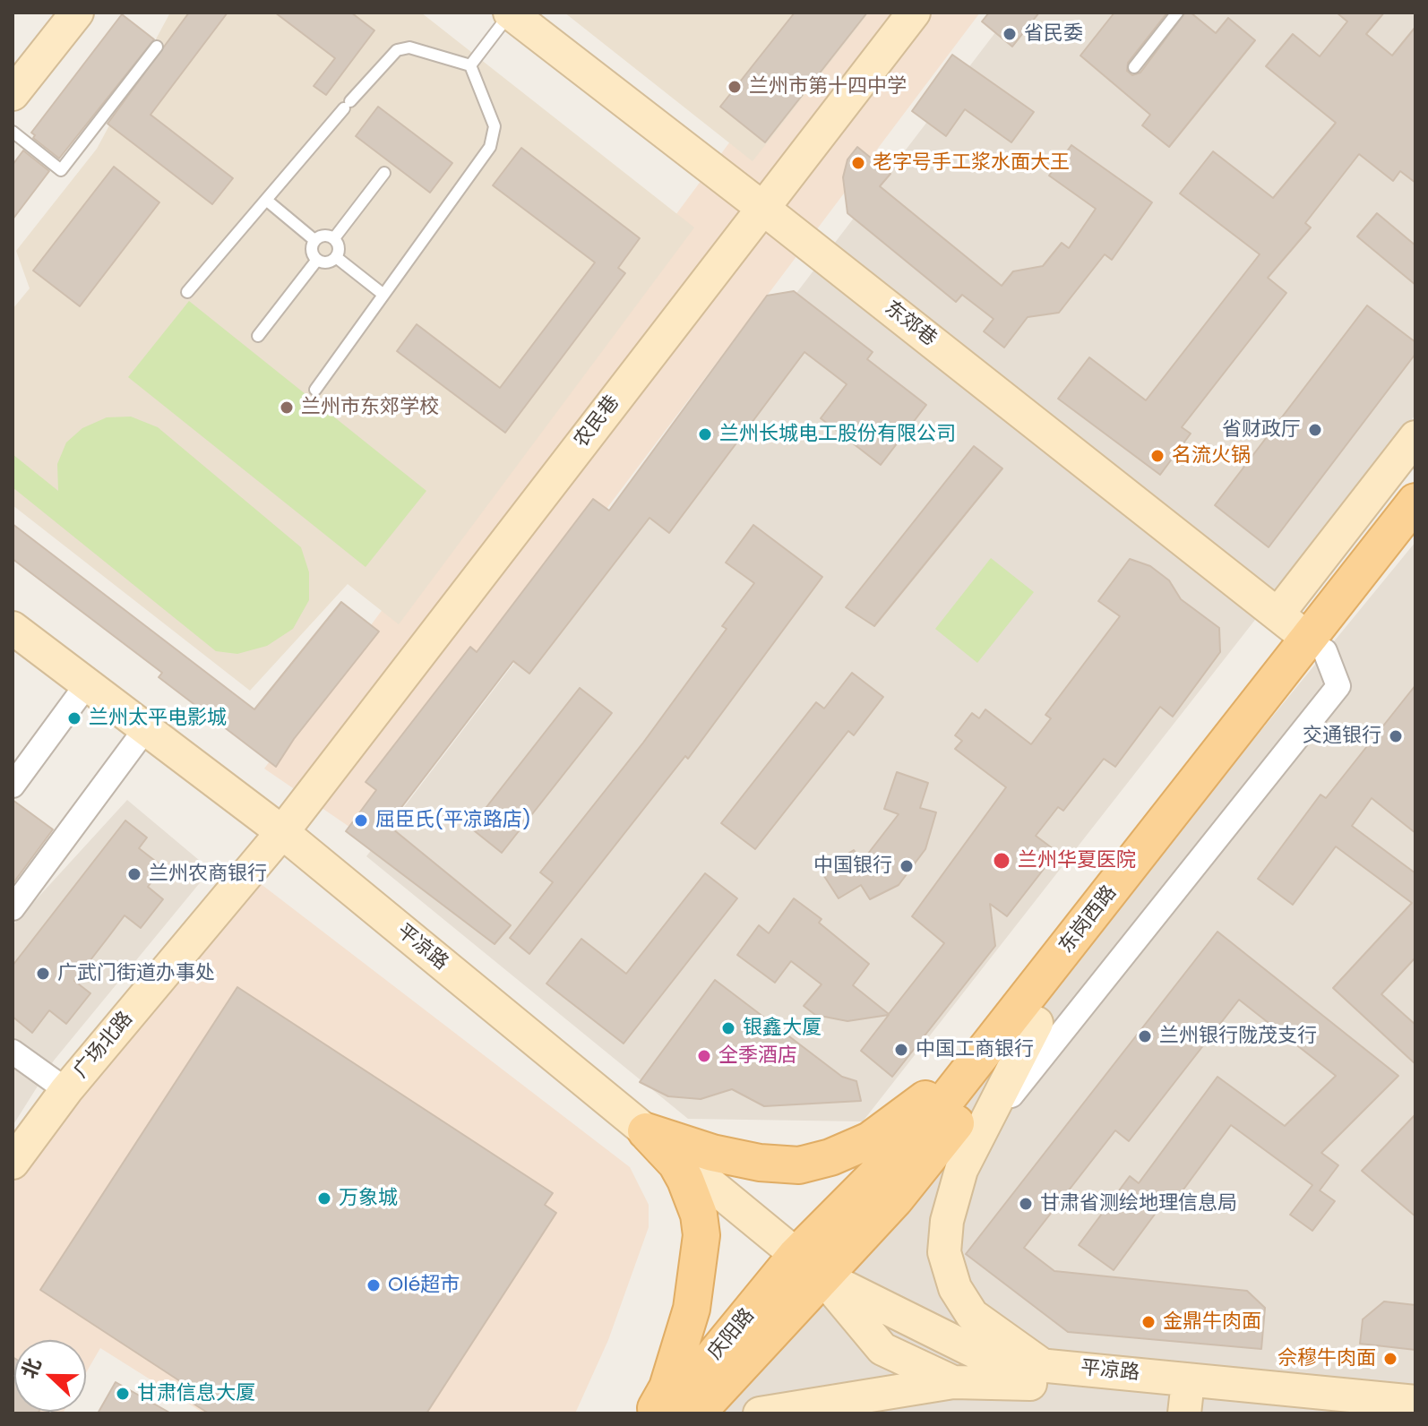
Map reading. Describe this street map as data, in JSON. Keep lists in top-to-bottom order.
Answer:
{
  "streets": {
    "main road": ["东岗西路", "庆阳路"],
    "street": [
      "东郊巷",
      "农民巷",
      "平凉路",
      "广场北路"
    ]
  },
  "crossings": [
    ["东郊巷", "农民巷"],
    ["东郊巷", "东岗西路"],
    ["农民巷", "平凉路"],
    ["农民巷", "广场北路"],
    ["东岗西路", "平凉路"],
    ["东岗西路", "庆阳路"],
    ["平凉路", "广场北路"],
    ["平凉路", "庆阳路"]
  ],
  "places": [
    "省民委",
    "兰州市第十四中学",
    "老字号手工浆水面大王",
    "兰州市东郊学校",
    "省财政厅",
    "兰州长城电工股份有限公司",
    "名流火锅",
    "兰州太平电影城",
    "交通银行",
    "屈臣氏(平凉路店)",
    "兰州华夏医院",
    "中国银行",
    "兰州农商银行",
    "广武门街道办事处",
    "银鑫大厦",
    "兰州银行陇茂支行",
    "中国工商银行",
    "全季酒店",
    "万象城",
    "甘肃省测绘地理信息局",
    "Olé超市",
    "金鼎牛肉面",
    "佘穆牛肉面",
    "甘肃信息大厦"
  ],
  "north": "left"
}
